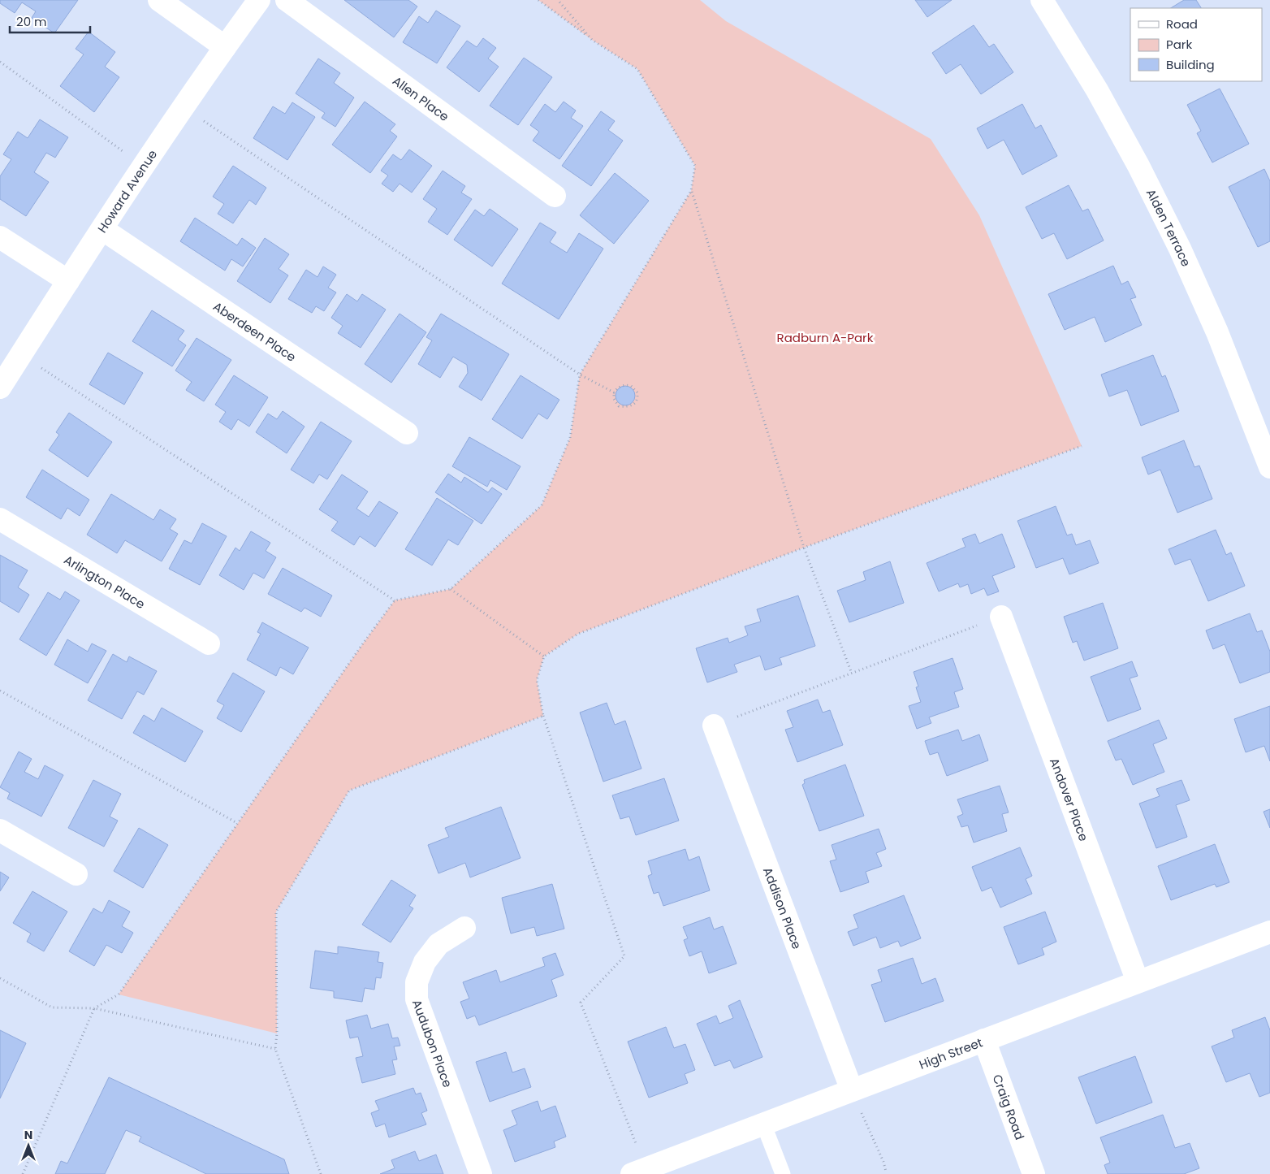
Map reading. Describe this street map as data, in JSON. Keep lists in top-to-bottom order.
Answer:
{
  "streets": {
    "street": [
      "Allen Place",
      "Howard Avenue",
      "Alden Terrace",
      "Aberdeen Place",
      "Arlington Place",
      "Andover Place",
      "Addison Place",
      "Audubon Place",
      "High Street",
      "Craig Road"
    ]
  },
  "crossings": [
    ["Howard Avenue", "Aberdeen Place"],
    ["Andover Place", "High Street"],
    ["Addison Place", "High Street"],
    ["High Street", "Craig Road"]
  ],
  "parks": ["Radburn A-Park"],
  "legend": ["Road", "Park", "Building"],
  "scale_bar": "20 m",
  "north": "top"
}
